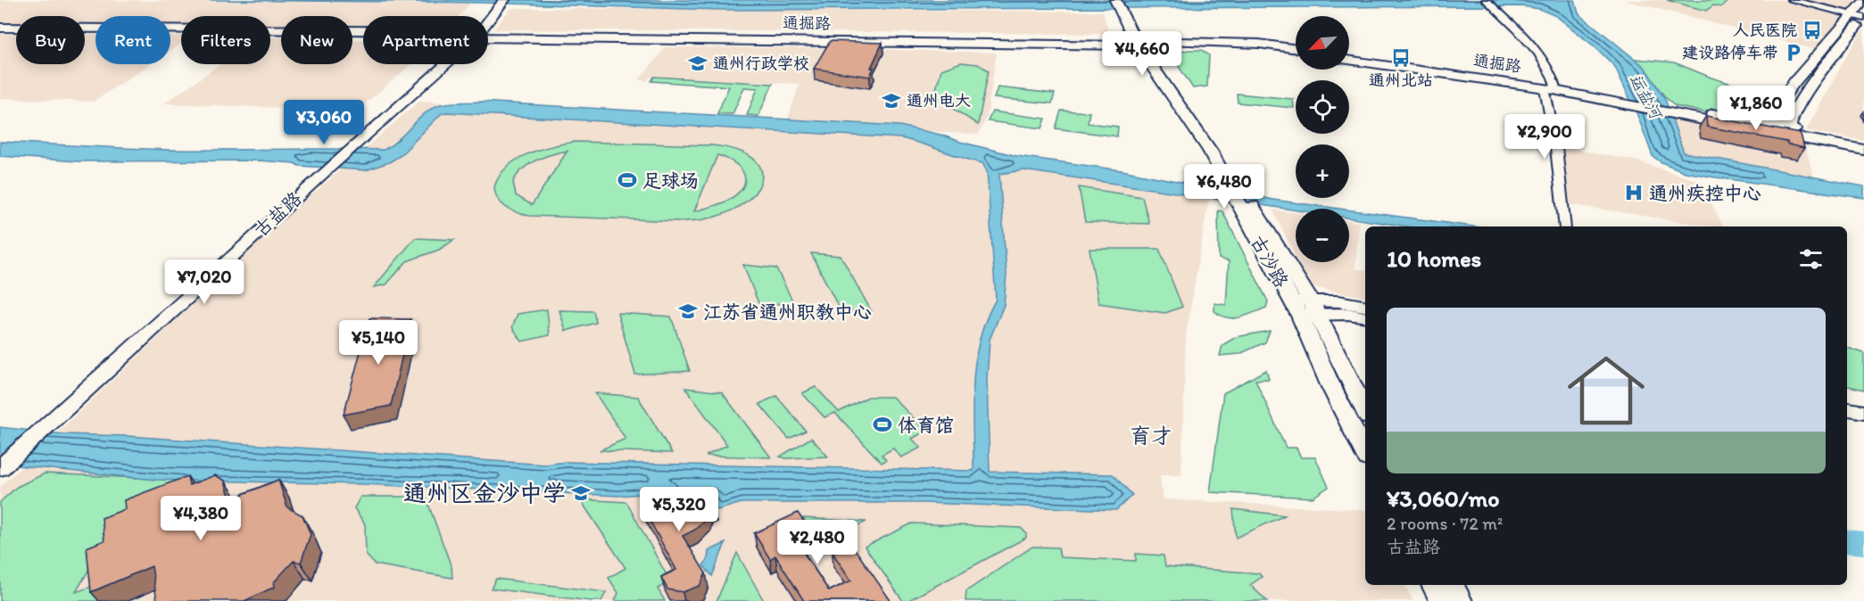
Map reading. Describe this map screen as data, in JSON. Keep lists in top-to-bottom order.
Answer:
{
  "streets": {
    "main road": ["通掘路", "古沙路"],
    "street": ["古盐路"]
  },
  "crossings": [
    ["通掘路", "古沙路"]
  ],
  "districts": ["育才"],
  "water": ["运盐河"],
  "places": {
    "bus stop": ["人民医院", "通州北站"],
    "parking": ["建设路停车带"],
    "school or university": [
      "通州行政学校",
      "通州电大",
      "江苏省通州职教中心",
      "通州区金沙中学"
    ],
    "sports": ["足球场", "体育馆"],
    "hospital": ["通州疾控中心"]
  },
  "north": "bottom left",
  "page": {
    "map_buttons": ["+", "−"],
    "chip": [
      "Buy",
      "Rent",
      "Filters",
      "New",
      "Apartment"
    ],
    "price": [
      "¥4,660",
      "¥1,860",
      "¥3,060",
      "¥2,900",
      "¥6,480",
      "¥7,020",
      "¥5,140",
      "¥5,320",
      "¥4,380",
      "¥2,480"
    ],
    "heading": "10 homes",
    "list": [
      {
        "name": "¥3,060/mo",
        "note": "2 rooms · 72 m² · 古盐路"
      }
    ]
  }
}
